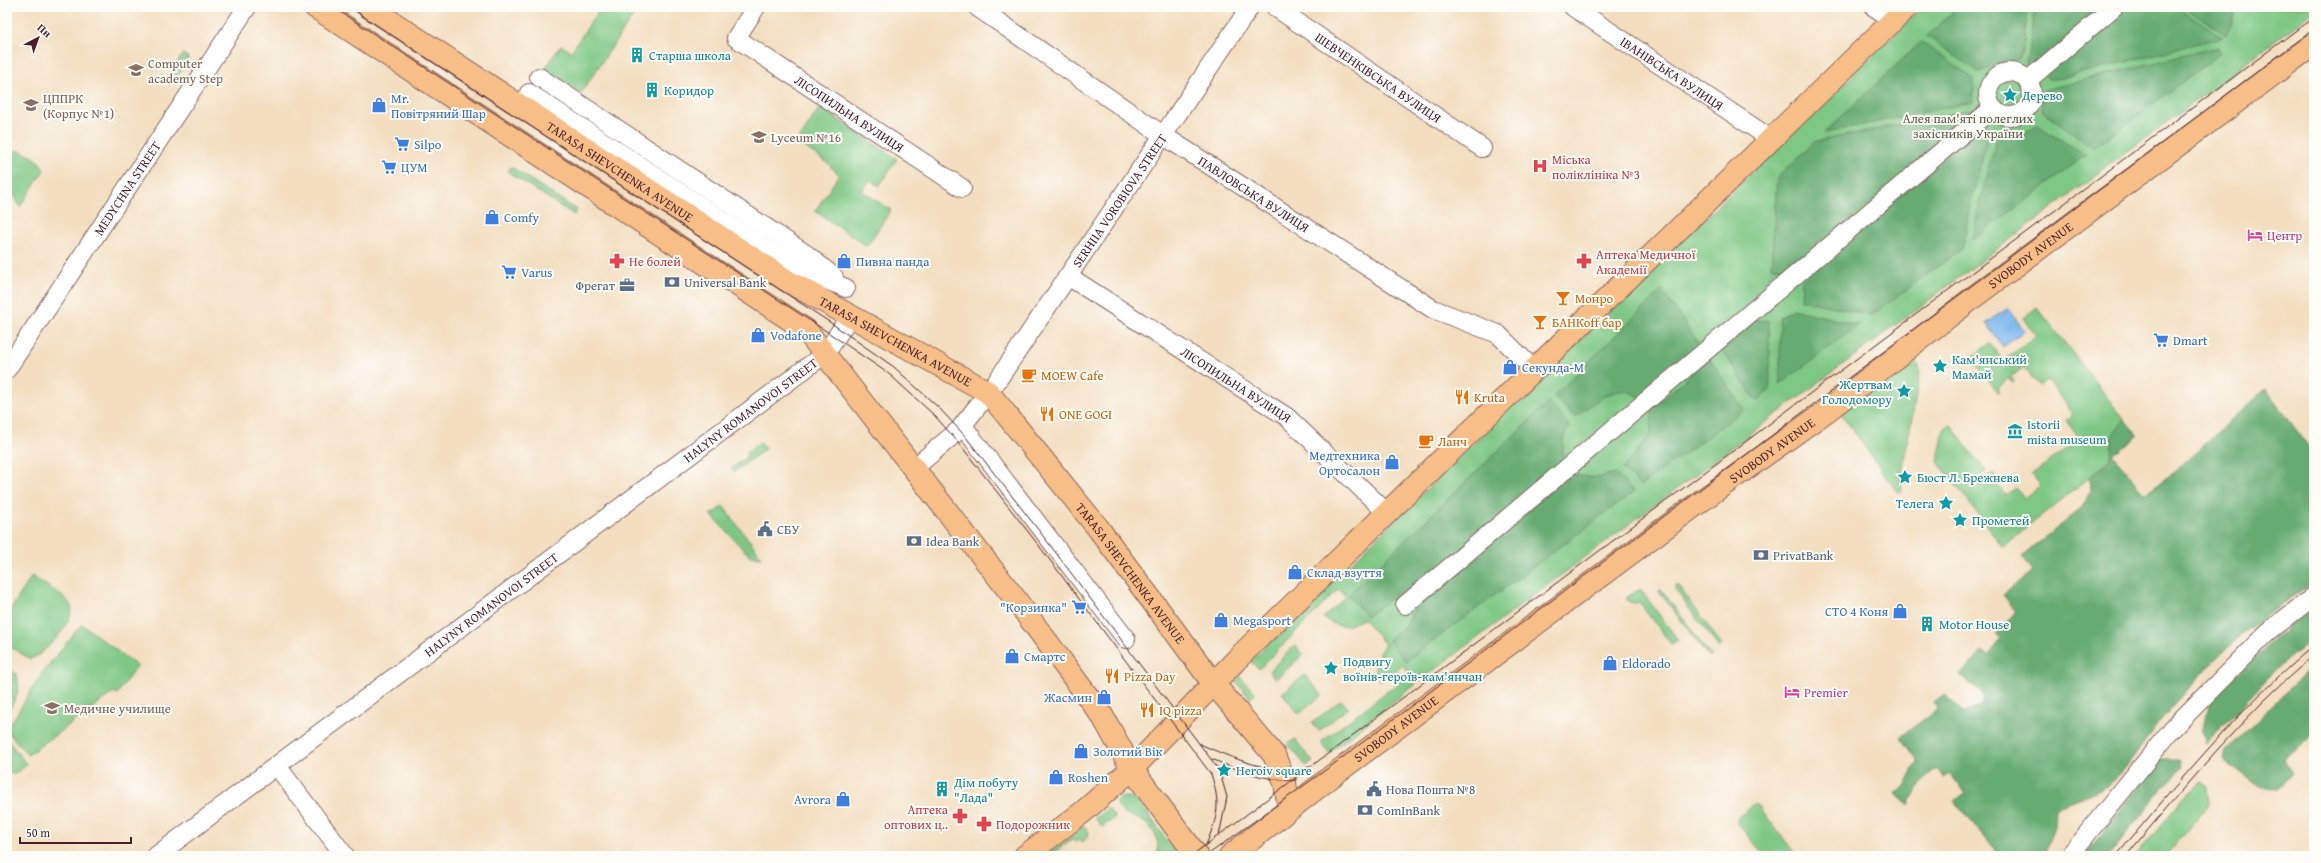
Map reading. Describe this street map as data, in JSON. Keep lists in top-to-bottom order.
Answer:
{
  "streets": {
    "main road": ["TARASA SHEVCHENKA AVENUE", "SVOBODY AVENUE"],
    "street": [
      "ІВАНІВСЬКА ВУЛИЦЯ",
      "ШЕВЧЕНКІВСЬКА ВУЛИЦЯ",
      "ЛІСОПИЛЬНА ВУЛИЦЯ",
      "MEDYCHNA STREET",
      "ПАВЛОВСЬКА ВУЛИЦЯ",
      "SERHIIA VOROBIOVA STREET",
      "HALYNY ROMANOVOI STREET"
    ]
  },
  "crossings": [
    ["ЛІСОПИЛЬНА ВУЛИЦЯ", "SERHIIA VOROBIOVA STREET"],
    ["TARASA SHEVCHENKA AVENUE", "SERHIIA VOROBIOVA STREET"],
    ["TARASA SHEVCHENKA AVENUE", "SVOBODY AVENUE"],
    ["ПАВЛОВСЬКА ВУЛИЦЯ", "SERHIIA VOROBIOVA STREET"]
  ],
  "parks": ["Алея пам'яті полеглих захісників України"],
  "places": {
    "building": [
      "Старша школа",
      "Коридор",
      "Motor House",
      "Дім побуту \"Лада\""
    ],
    "school or university": [
      "Computer academy Step",
      "ЦППРК (Корпус №1)",
      "Lyceum №16",
      "Медичне училище"
    ],
    "place": [
      "Дерево",
      "Кам'янський Мамай",
      "Жертвам Голодомору",
      "Бюст Л. Брежнева",
      "Телега",
      "Прометей",
      "Подвигу воїнів-героїв-кам'янчан",
      "Heroiv square"
    ],
    "shop": [
      "Mr. Повітряний Шар",
      "Comfy",
      "Пивна панда",
      "Vodafone",
      "Секунда-М",
      "Медтехника Ортосалон",
      "Склад взуття",
      "СТО 4 Коня",
      "Megasport",
      "Смартс",
      "Eldorado",
      "Жасмин",
      "Золотий Вік",
      "Roshen",
      "Avrora"
    ],
    "supermarket": [
      "Silpo",
      "ЦУМ",
      "Varus",
      "Dmart",
      "\"Корзинка\""
    ],
    "hospital": ["Міська поліклініка №3"],
    "hotel": ["Центр", "Premier"],
    "pharmacy": [
      "Не болей",
      "Аптека Медичної Академії",
      "Аптека оптових ц‥",
      "Подорожник"
    ],
    "bank": [
      "Universal Bank",
      "Idea Bank",
      "PrivatBank",
      "ComInBank"
    ],
    "office": ["Фрегат"],
    "bar": ["Монро", "БАНКoff бар"],
    "cafe": ["MOEW Cafe", "Ланч"],
    "restaurant": [
      "Kruta",
      "ONE GOGI",
      "Pizza Day",
      "IQ pizza"
    ],
    "museum": ["Istorii mista museum"],
    "public building": ["СБУ", "Нова Пошта №8"]
  },
  "scale_bar": "50 m",
  "north": "top right"
}
